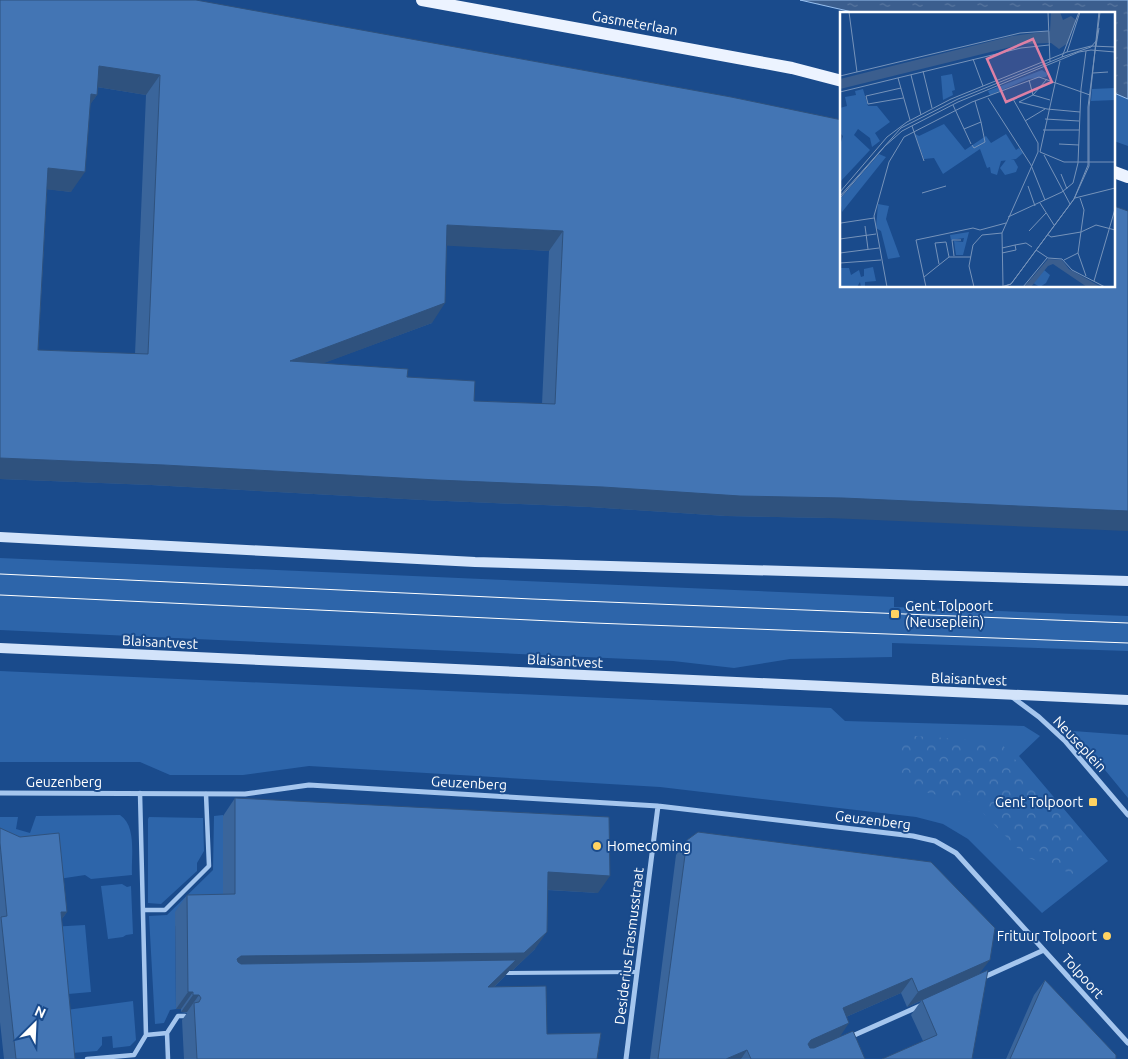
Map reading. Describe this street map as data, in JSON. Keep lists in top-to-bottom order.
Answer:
{
  "streets": {
    "main road": ["Gasmeterlaan", "Blaisantvest"],
    "street": [
      "Neuseplein",
      "Geuzenberg",
      "Desiderius Erasmusstraat",
      "Tolpoort"
    ]
  },
  "crossings": [
    ["Blaisantvest", "Neuseplein"],
    ["Geuzenberg", "Desiderius Erasmusstraat"],
    ["Geuzenberg", "Tolpoort"]
  ],
  "places": {
    "transit": ["Gent Tolpoort (Neuseplein)", "Gent Tolpoort"],
    "other": ["Homecoming", "Frituur Tolpoort"]
  },
  "north": "top right"
}
